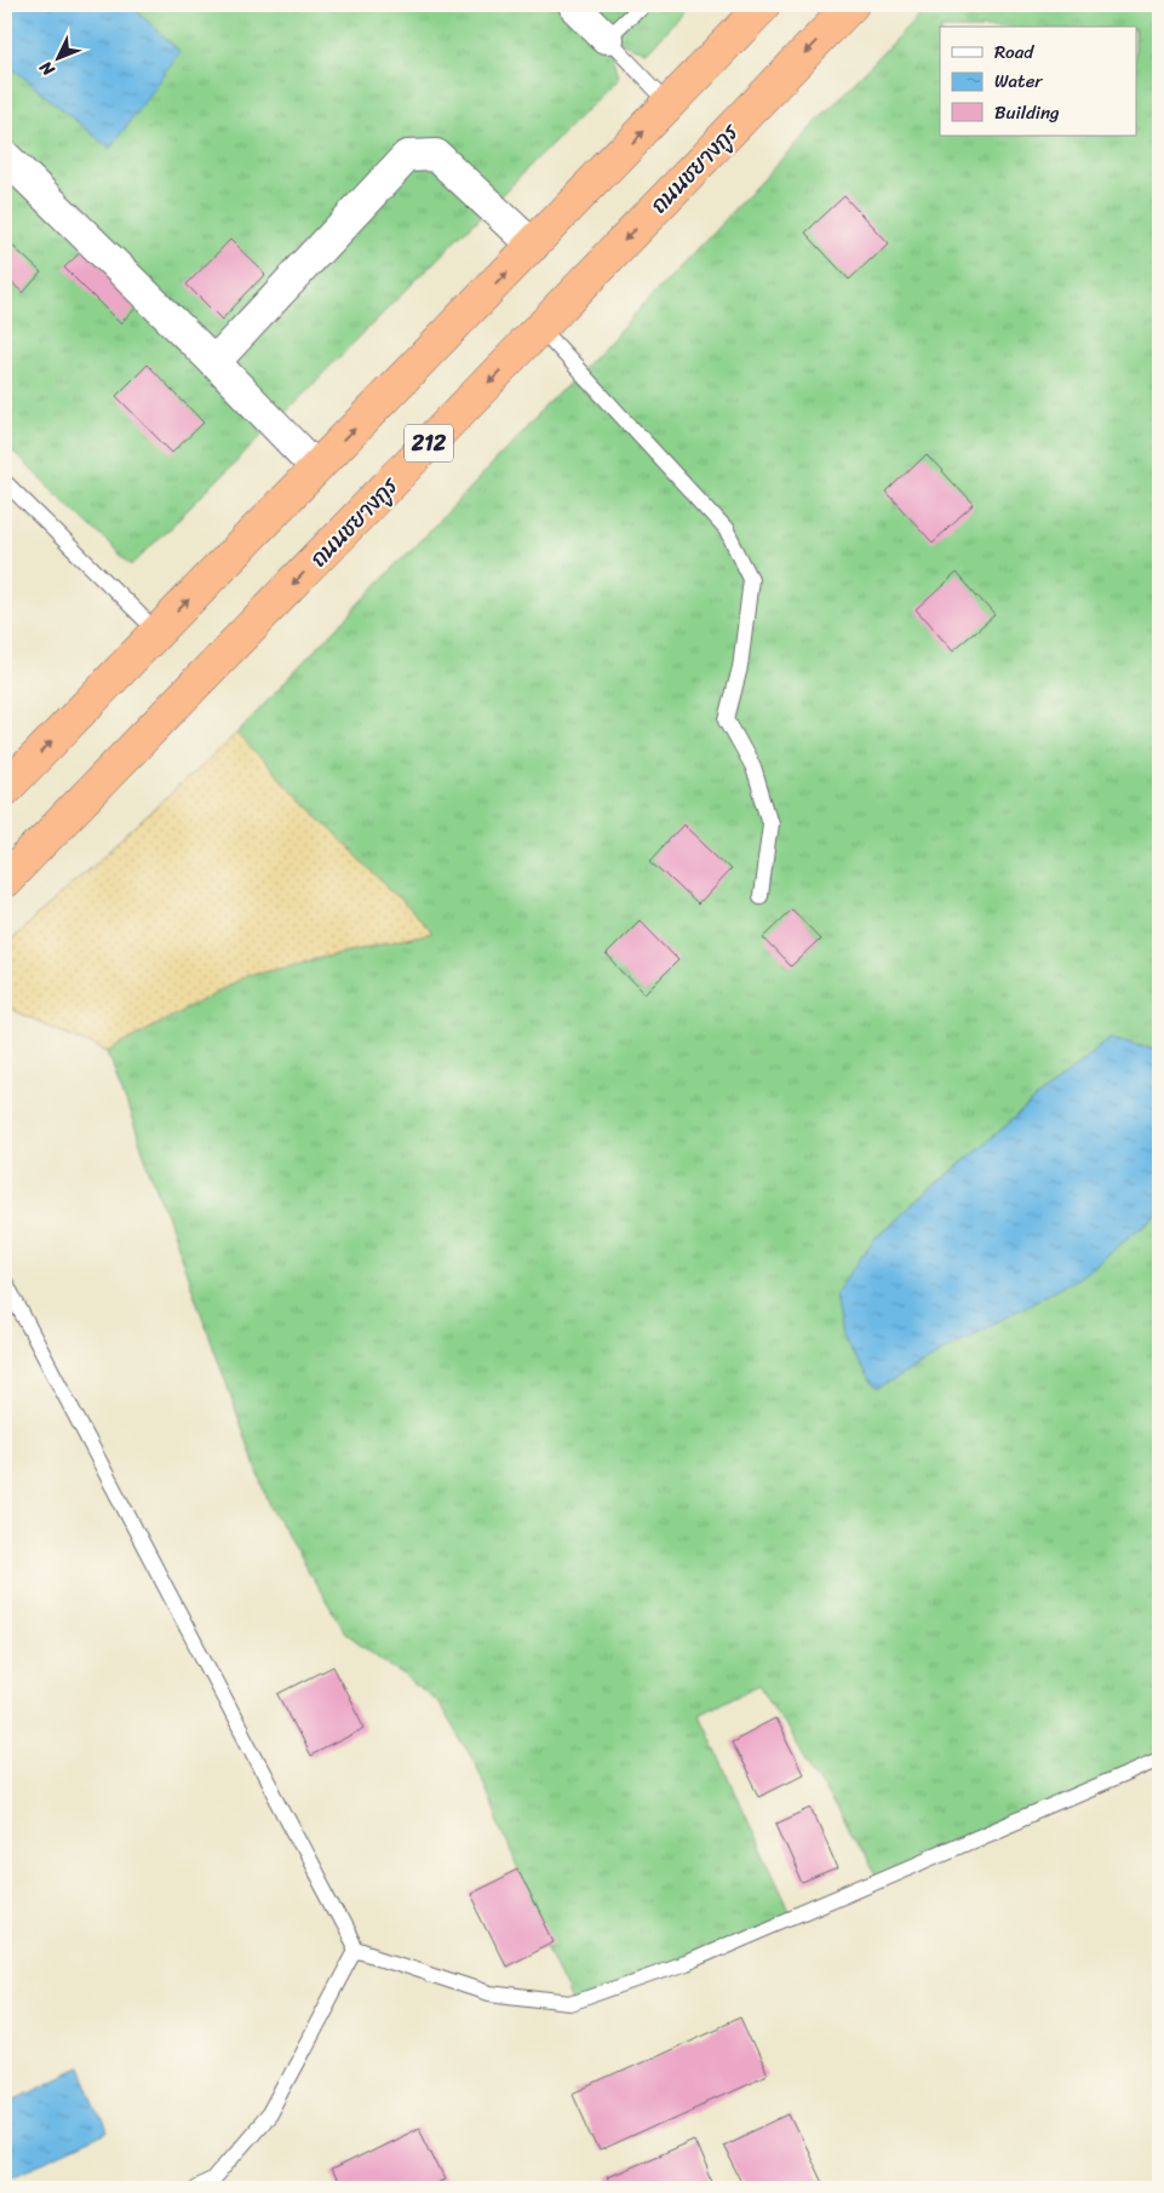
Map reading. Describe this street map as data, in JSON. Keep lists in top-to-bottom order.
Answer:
{
  "streets": {
    "highway": ["ถนนชยางกูร", "212"]
  },
  "legend": ["Road", "Water", "Building"],
  "north": "bottom left"
}
